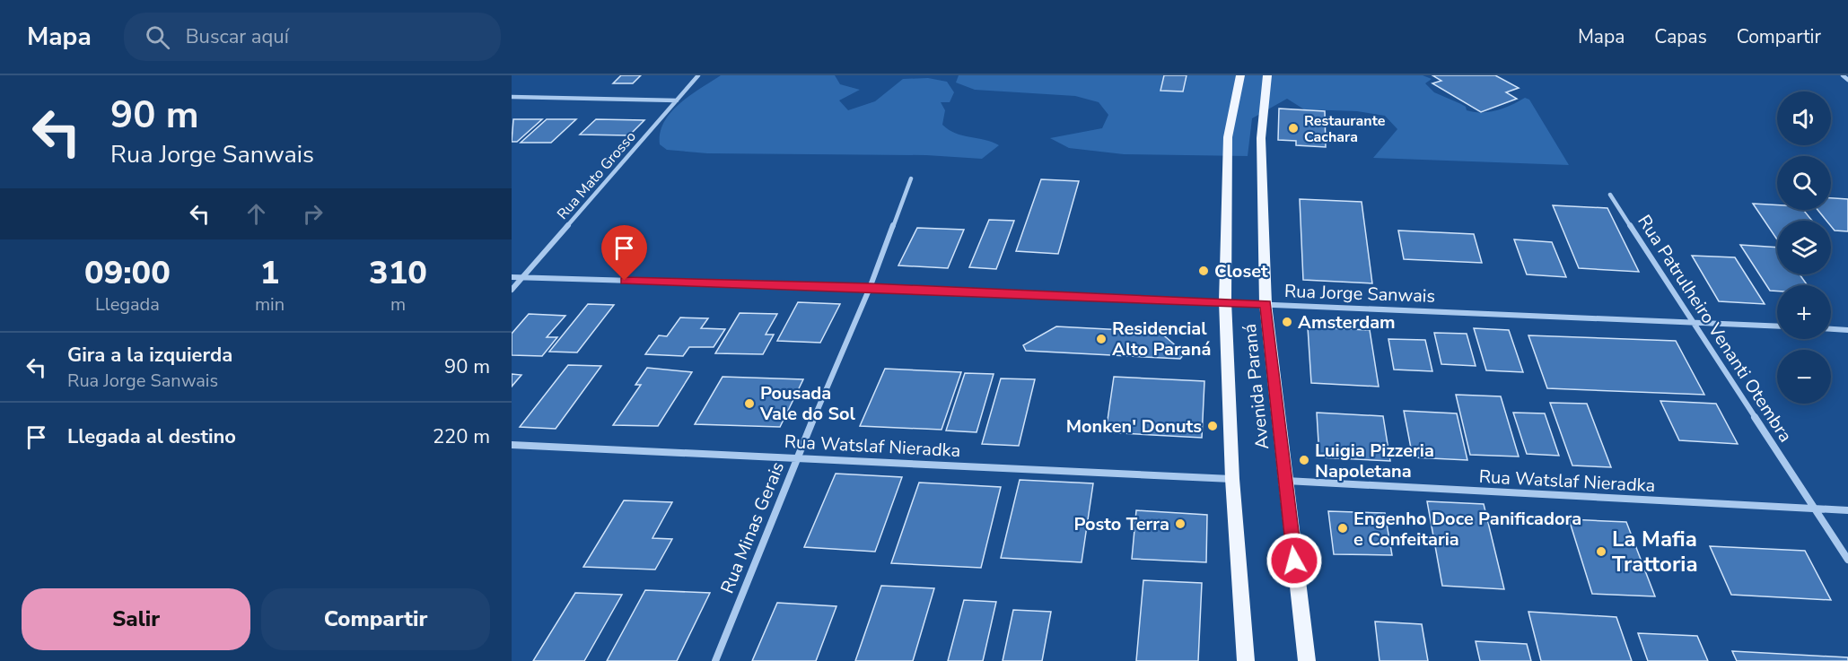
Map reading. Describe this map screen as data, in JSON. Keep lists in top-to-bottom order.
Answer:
{
  "streets": {
    "main road": ["Avenida Paraná"],
    "street": [
      "Rua Mato Grosso",
      "Rua Jorge Sanwais",
      "Rua Patrulheiro Venanti Otembra",
      "Rua Watslaf Nieradka",
      "Rua Minas Gerais"
    ]
  },
  "crossings": [
    ["Rua Mato Grosso", "Rua Jorge Sanwais"],
    ["Rua Jorge Sanwais", "Rua Patrulheiro Venanti Otembra"],
    ["Rua Jorge Sanwais", "Avenida Paraná"],
    ["Rua Jorge Sanwais", "Rua Minas Gerais"],
    ["Rua Patrulheiro Venanti Otembra", "Rua Watslaf Nieradka"],
    ["Avenida Paraná", "Rua Watslaf Nieradka"],
    ["Rua Watslaf Nieradka", "Rua Minas Gerais"]
  ],
  "places": [
    "Restaurante Cachara",
    "Closet",
    "Amsterdam",
    "Residencial Alto Paraná",
    "Pousada Vale do Sol",
    "Monken' Donuts",
    "Luigia Pizzeria Napoletana",
    "Posto Terra",
    "Engenho Doce Panificadora e Confeitaria",
    "La Mafia Trattoria"
  ],
  "page": {
    "header": "Mapa",
    "search": "Buscar aquí",
    "nav": ["Mapa", "Capas", "Compartir"],
    "turn": ["90 m", "Rua Jorge Sanwais"],
    "map_buttons": ["+", "−"],
    "eta": [
      "09:00",
      "Llegada",
      "1",
      "min",
      "310",
      "m"
    ],
    "list": [
      {
        "name": "Gira a la izquierda",
        "note": "Rua Jorge Sanwais",
        "value": "90 m"
      },
      {
        "name": "Llegada al destino",
        "value": "220 m"
      }
    ],
    "buttons": ["Salir", "Compartir"]
  }
}
